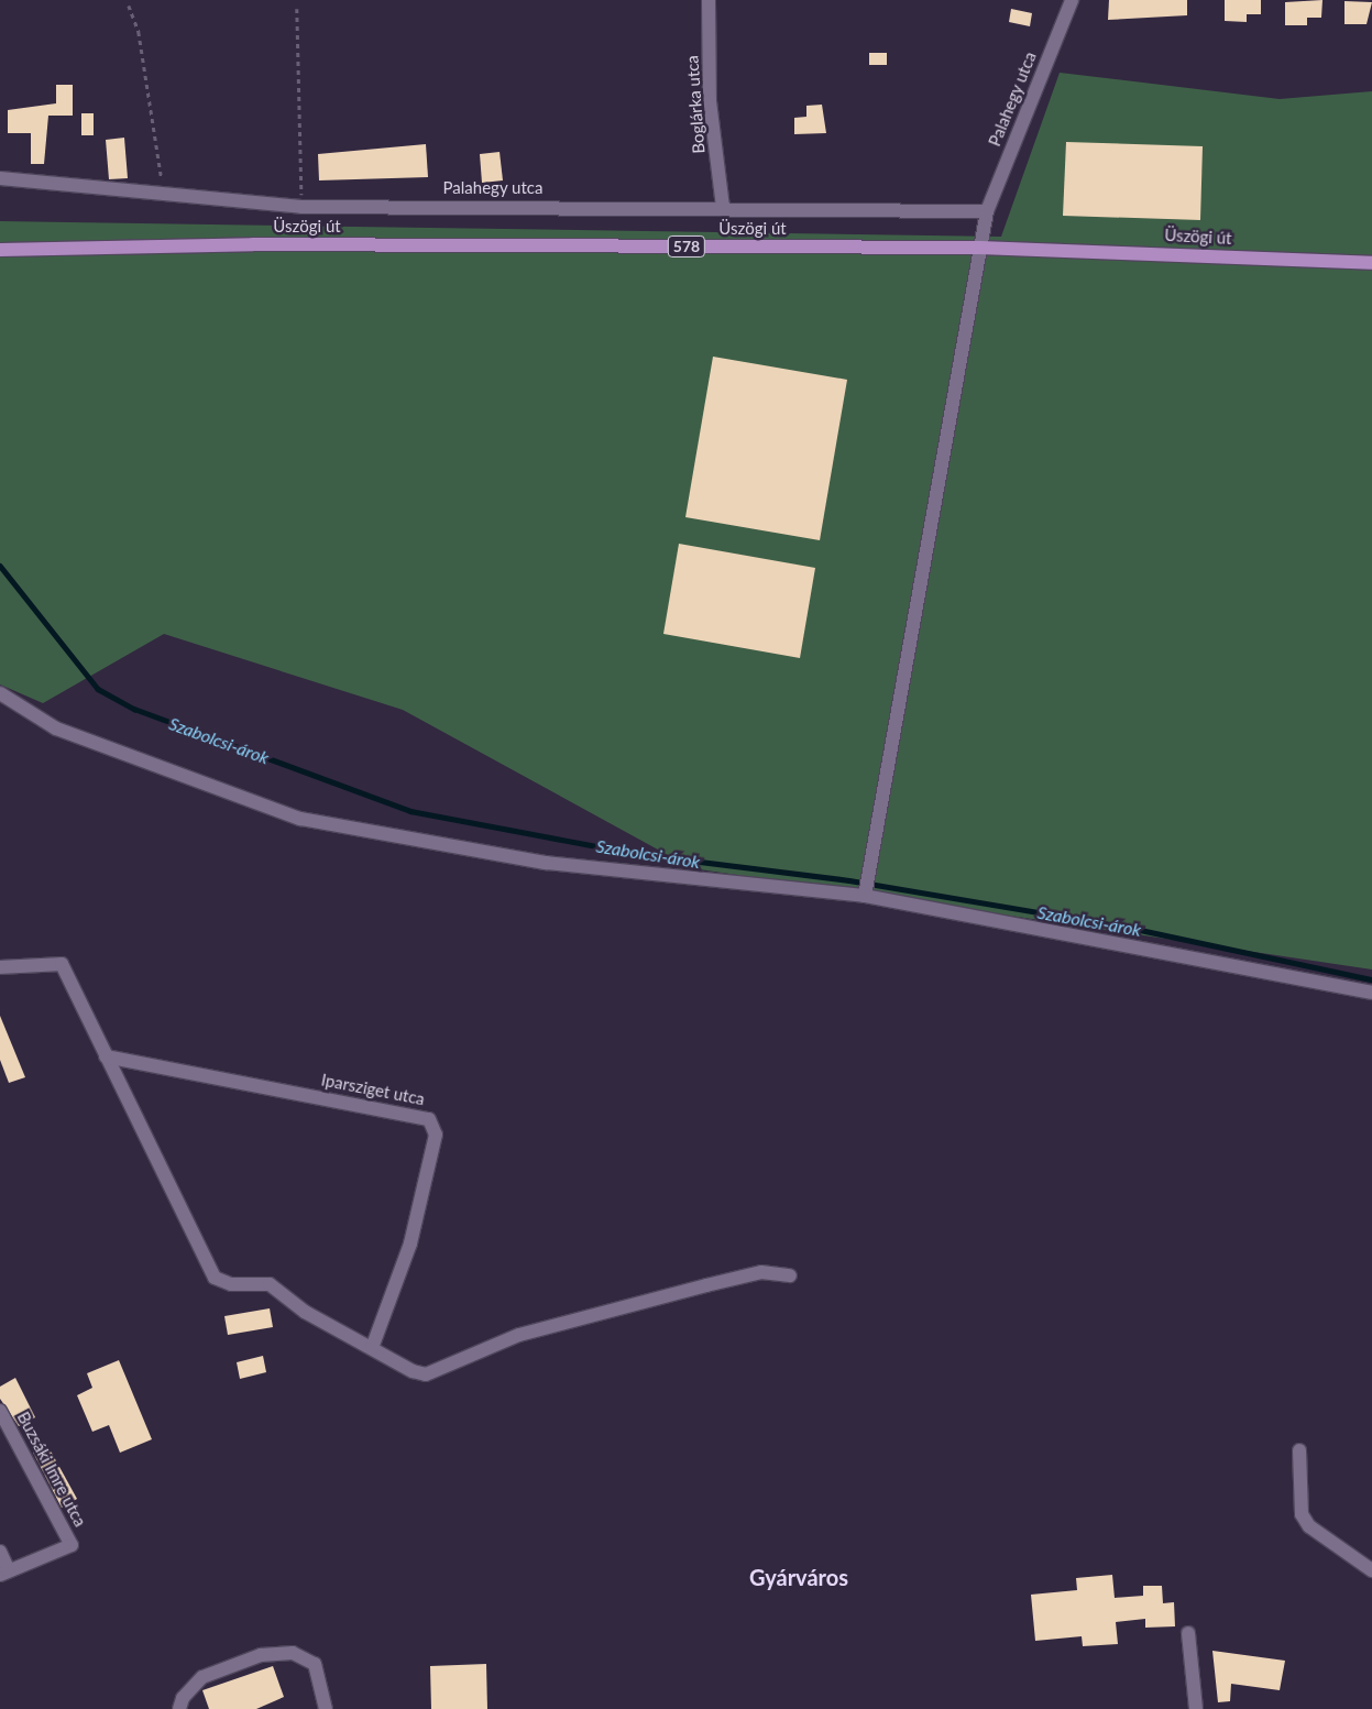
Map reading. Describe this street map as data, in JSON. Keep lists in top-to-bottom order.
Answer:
{
  "streets": {
    "main road": ["Üszögi út", "578"],
    "street": [
      "Palahegy utca",
      "Boglárka utca",
      "Iparsziget utca",
      "Buzsáki Imre utca"
    ]
  },
  "crossings": [
    ["Palahegy utca", "Boglárka utca"],
    ["Palahegy utca", "Üszögi út"]
  ],
  "districts": ["Gyárváros"],
  "water": ["Szabolcsi-árok"]
}
